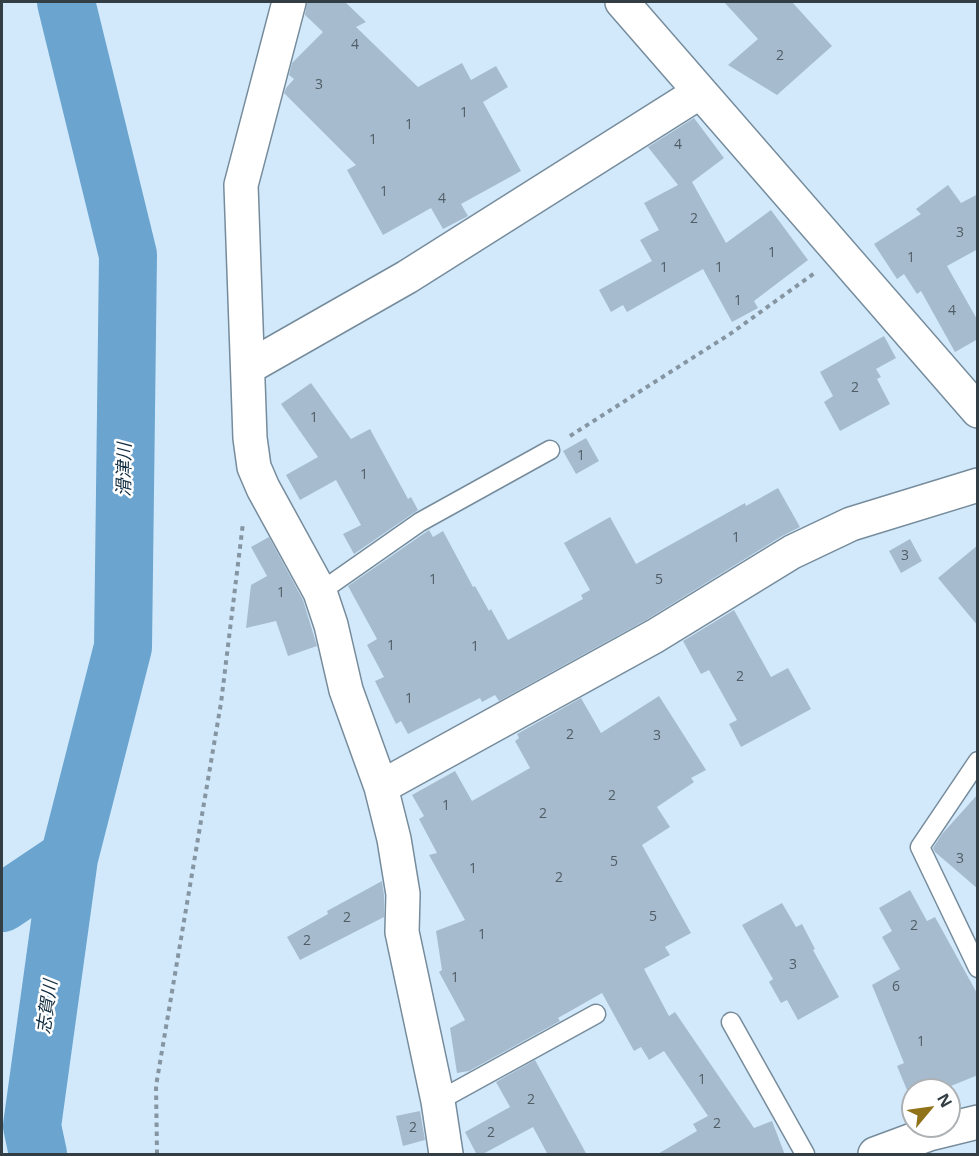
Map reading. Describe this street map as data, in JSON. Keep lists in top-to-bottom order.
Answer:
{
  "water": ["滑津川", "志賀川"],
  "house_numbers": [
    "4",
    "2",
    "3",
    "1",
    "1",
    "1",
    "4",
    "1",
    "4",
    "2",
    "3",
    "1",
    "1",
    "1",
    "1",
    "1",
    "4",
    "2",
    "1",
    "1",
    "1",
    "1",
    "3",
    "1",
    "5",
    "1",
    "1",
    "1",
    "2",
    "1",
    "2",
    "3",
    "2",
    "1",
    "2",
    "3",
    "5",
    "1",
    "2",
    "5",
    "2",
    "2",
    "1",
    "2",
    "3",
    "1",
    "6",
    "1",
    "1",
    "2",
    "2",
    "2",
    "2"
  ],
  "north": "top right"
}
